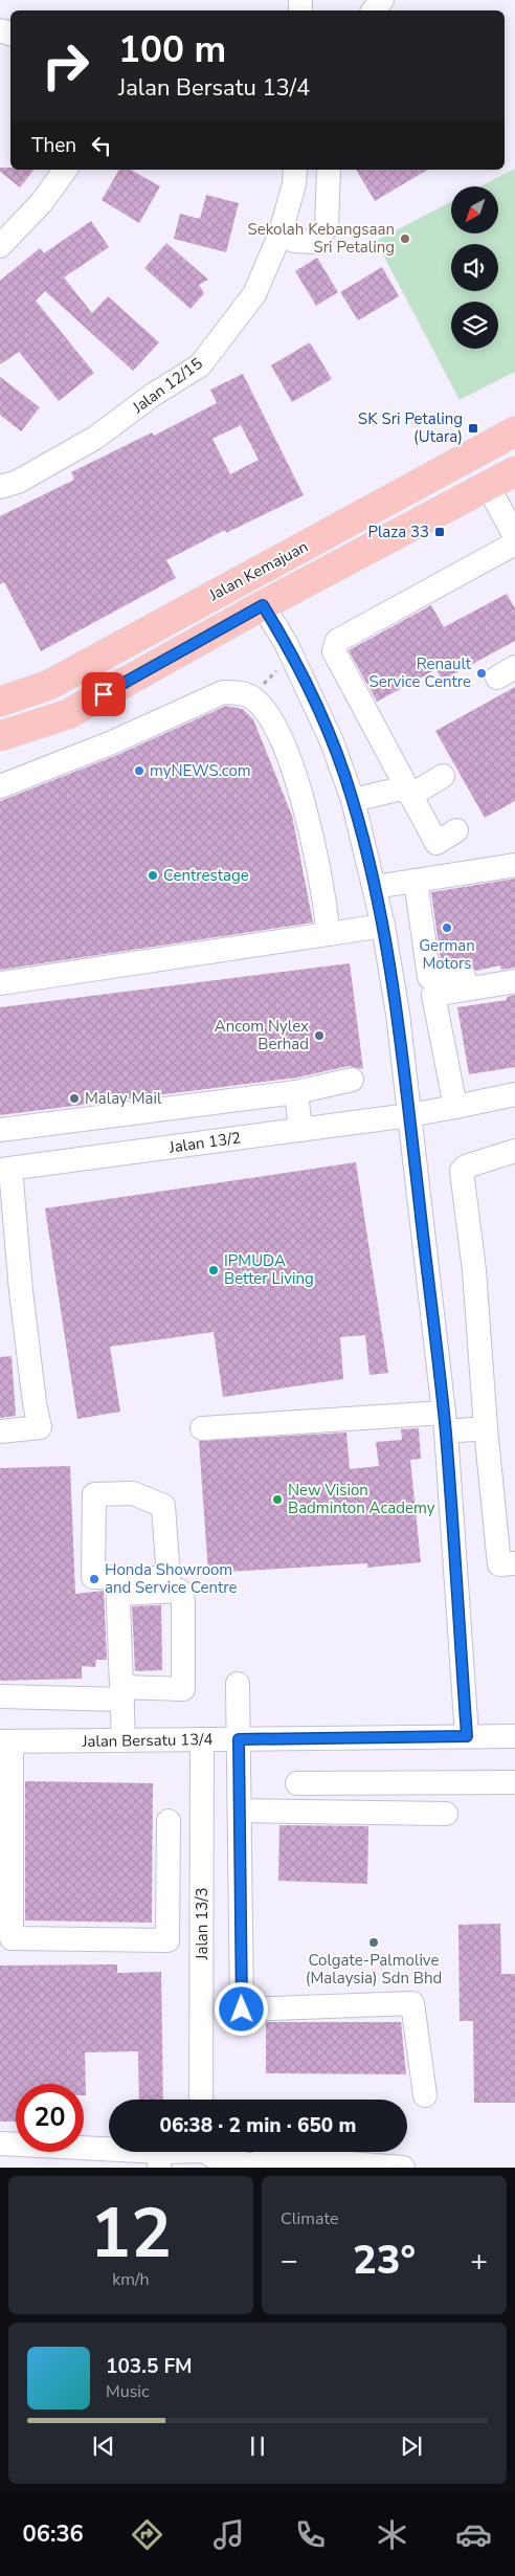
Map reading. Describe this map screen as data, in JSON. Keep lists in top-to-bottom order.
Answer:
{
  "streets": {
    "main road": ["Jalan Kemajuan"],
    "street": [
      "Jalan 12/15",
      "Jalan 13/2",
      "Jalan Bersatu 13/4",
      "Jalan 13/3"
    ]
  },
  "crossings": [
    ["Jalan Bersatu 13/4", "Jalan 13/3"]
  ],
  "places": {
    "other": [
      "Sekolah Kebangsaan Sri Petaling",
      "Renault Service Centre",
      "myNEWS.com",
      "Centrestage",
      "German Motors",
      "Ancom Nylex Berhad",
      "Malay Mail",
      "IPMUDA Better Living",
      "New Vision Badminton Academy",
      "Honda Showroom and Service Centre",
      "Colgate-Palmolive (Malaysia) Sdn Bhd"
    ],
    "transit": ["SK Sri Petaling (Utara)", "Plaza 33"]
  },
  "north": "bottom left",
  "page": {
    "turn": ["100 m", "Jalan Bersatu 13/4"],
    "then": "Then",
    "limit": "20",
    "trip": "06:38 · 2 min · 650 m",
    "tile": [
      ["12", "km/h"],
      "Climate"
    ],
    "heat": ["−", "23°", "+"],
    "song": ["103.5 FM", "Music"],
    "tabs": "06:36"
  }
}
